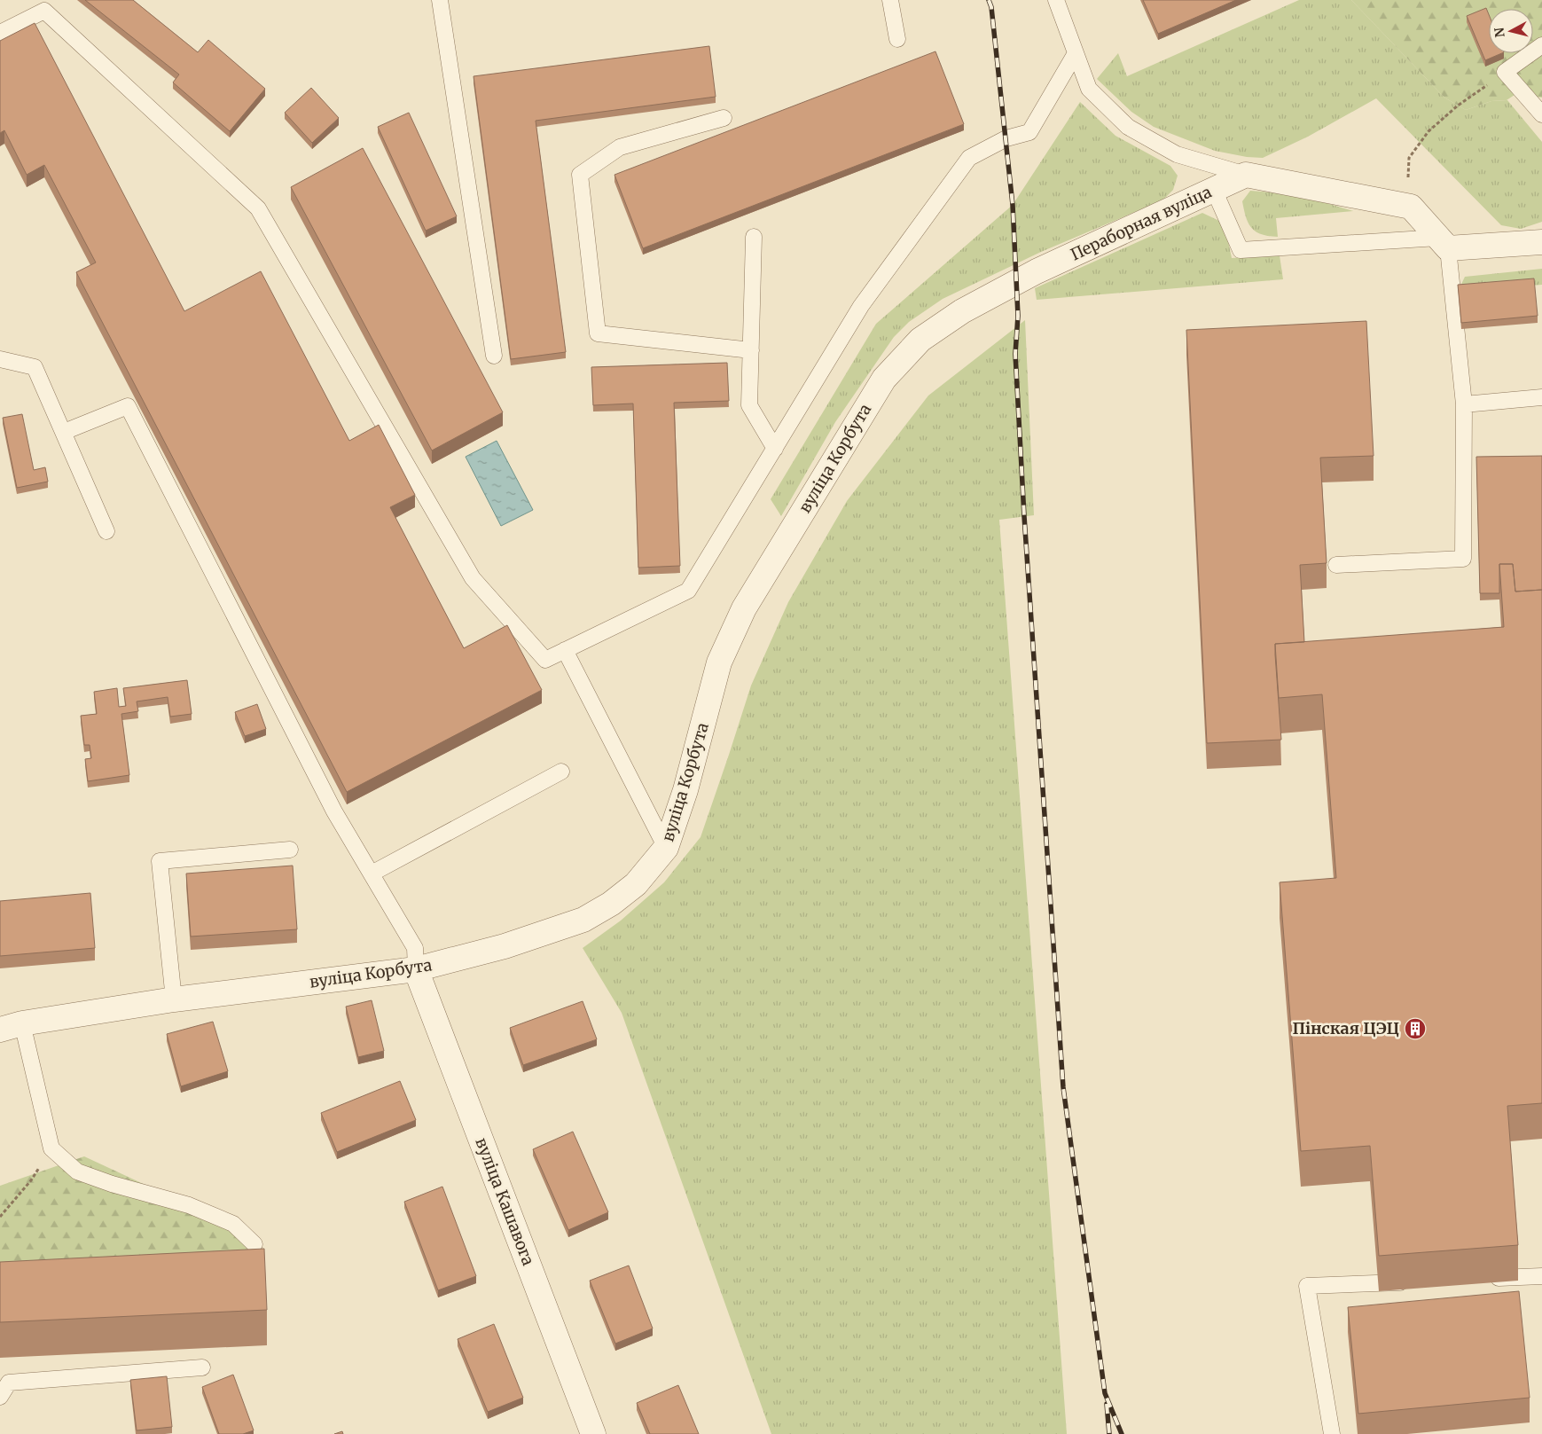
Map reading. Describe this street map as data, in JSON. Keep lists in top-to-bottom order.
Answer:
{
  "streets": {
    "street": ["Пераборная вуліца", "вуліца Корбута", "вуліца Кашавога"]
  },
  "crossings": [
    ["Пераборная вуліца", "вуліца Корбута"],
    ["вуліца Корбута", "вуліца Кашавога"]
  ],
  "places": {
    "building": ["Пінская ЦЭЦ"]
  },
  "north": "left"
}
